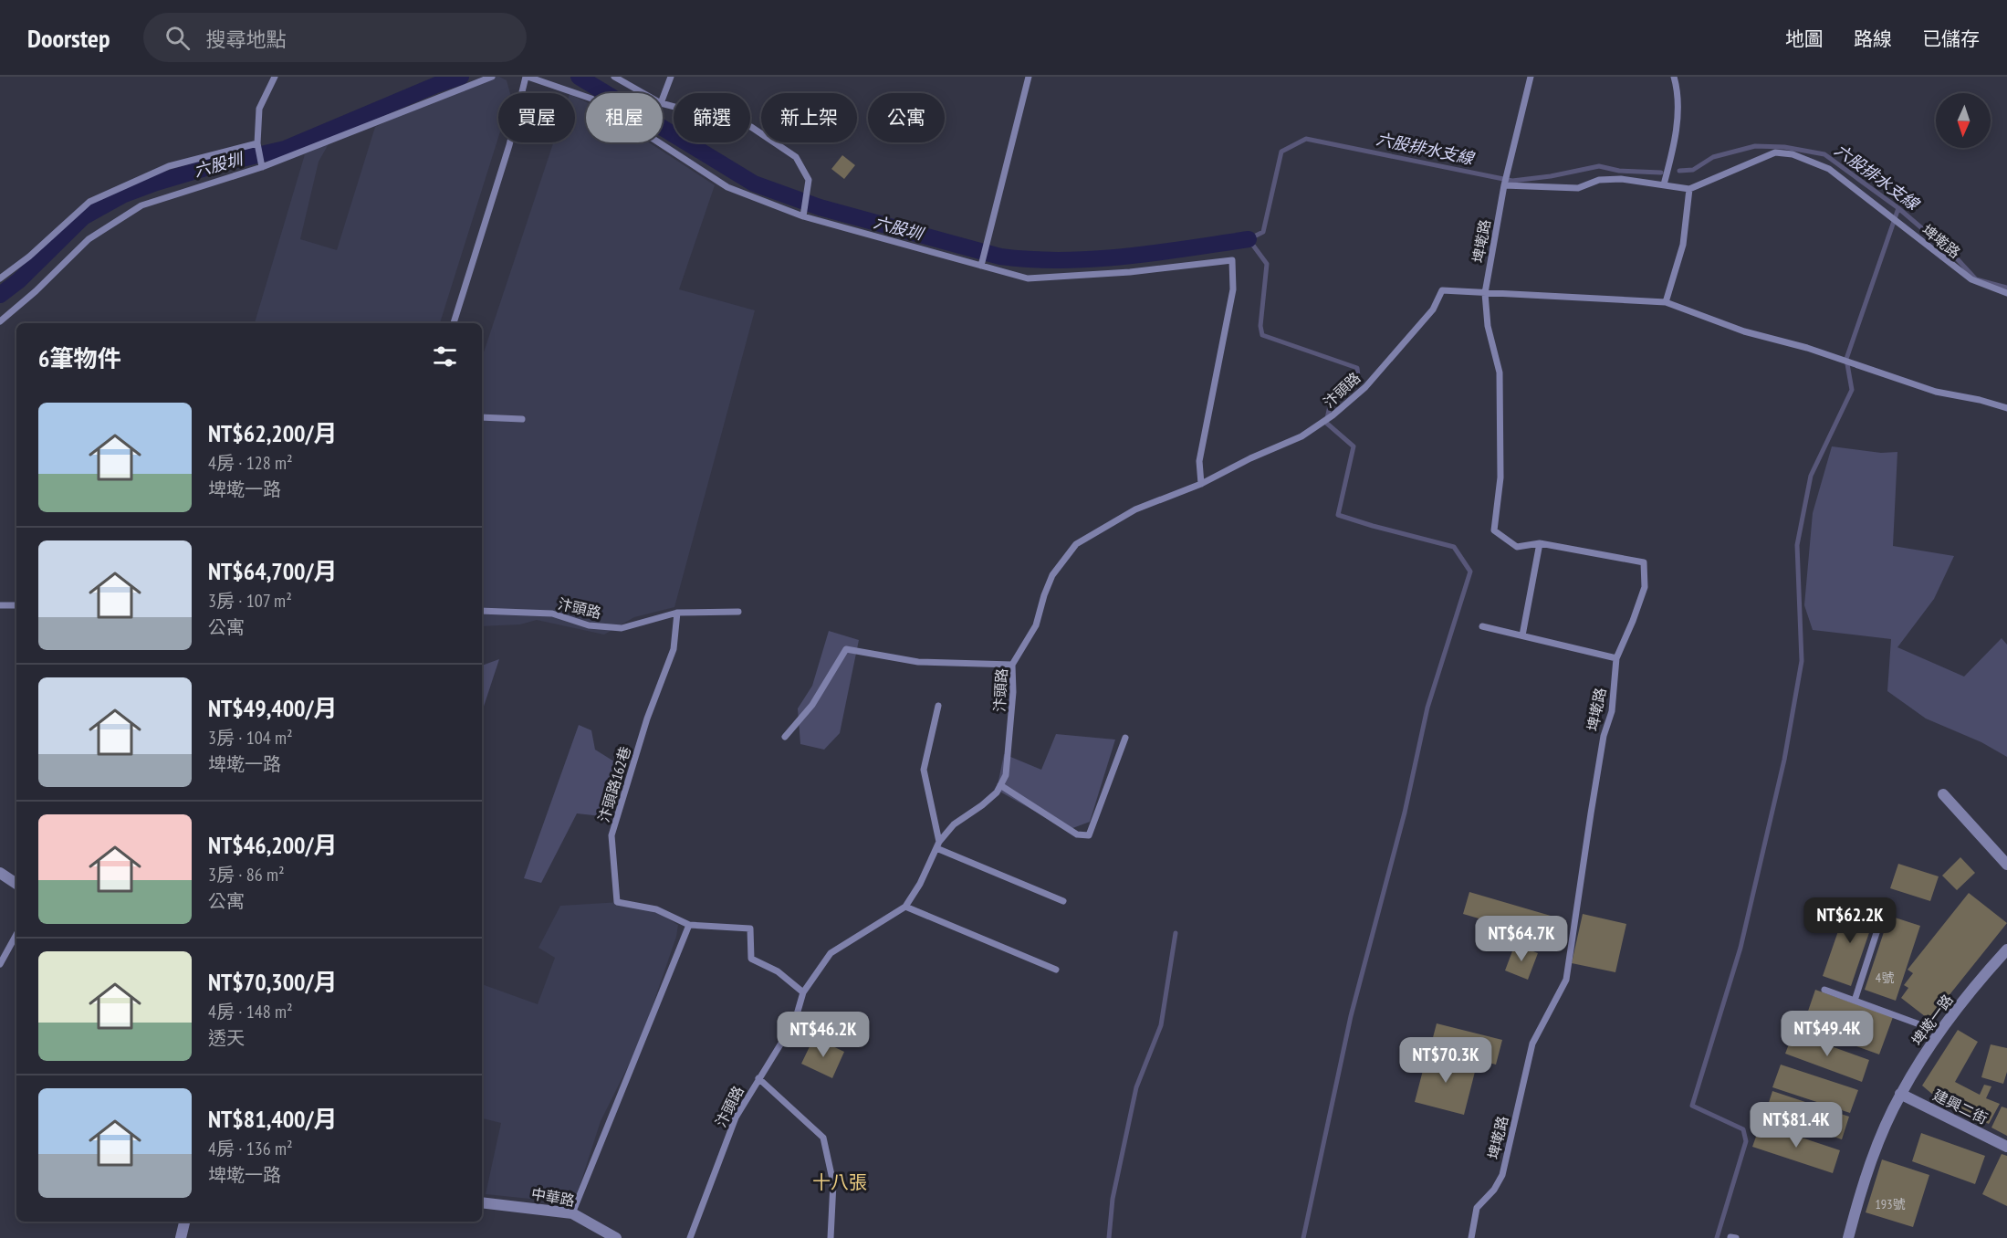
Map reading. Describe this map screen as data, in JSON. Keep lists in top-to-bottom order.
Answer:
{
  "streets": {
    "street": ["埤墘一路", "建興二街", "中華路"],
    "lane": ["埤墘路", "汴頭路", "汴頭路162巷"]
  },
  "crossings": [
    ["埤墘路", "汴頭路"],
    ["汴頭路", "汴頭路162巷"],
    ["埤墘一路", "建興二街"]
  ],
  "districts": ["十八張"],
  "water": ["六股排水支線", "六股圳"],
  "house_numbers": ["4號", "193號"],
  "north": "bottom",
  "page": {
    "header": "Doorstep",
    "search": "搜尋地點",
    "nav": ["地圖", "路線", "已儲存"],
    "chip": [
      "買屋",
      "租屋",
      "篩選",
      "新上架",
      "公寓"
    ],
    "heading": "6筆物件",
    "list": [
      {
        "name": "NT$62,200/月",
        "note": "4房 · 128 m² · 埤墘一路"
      },
      {
        "name": "NT$64,700/月",
        "note": "3房 · 107 m² · 公寓"
      },
      {
        "name": "NT$49,400/月",
        "note": "3房 · 104 m² · 埤墘一路"
      },
      {
        "name": "NT$46,200/月",
        "note": "3房 · 86 m² · 公寓"
      },
      {
        "name": "NT$70,300/月",
        "note": "4房 · 148 m² · 透天"
      },
      {
        "name": "NT$81,400/月",
        "note": "4房 · 136 m² · 埤墘一路"
      }
    ],
    "price": [
      "NT$62.2K",
      "NT$64.7K",
      "NT$49.4K",
      "NT$46.2K",
      "NT$70.3K",
      "NT$81.4K"
    ]
  }
}
